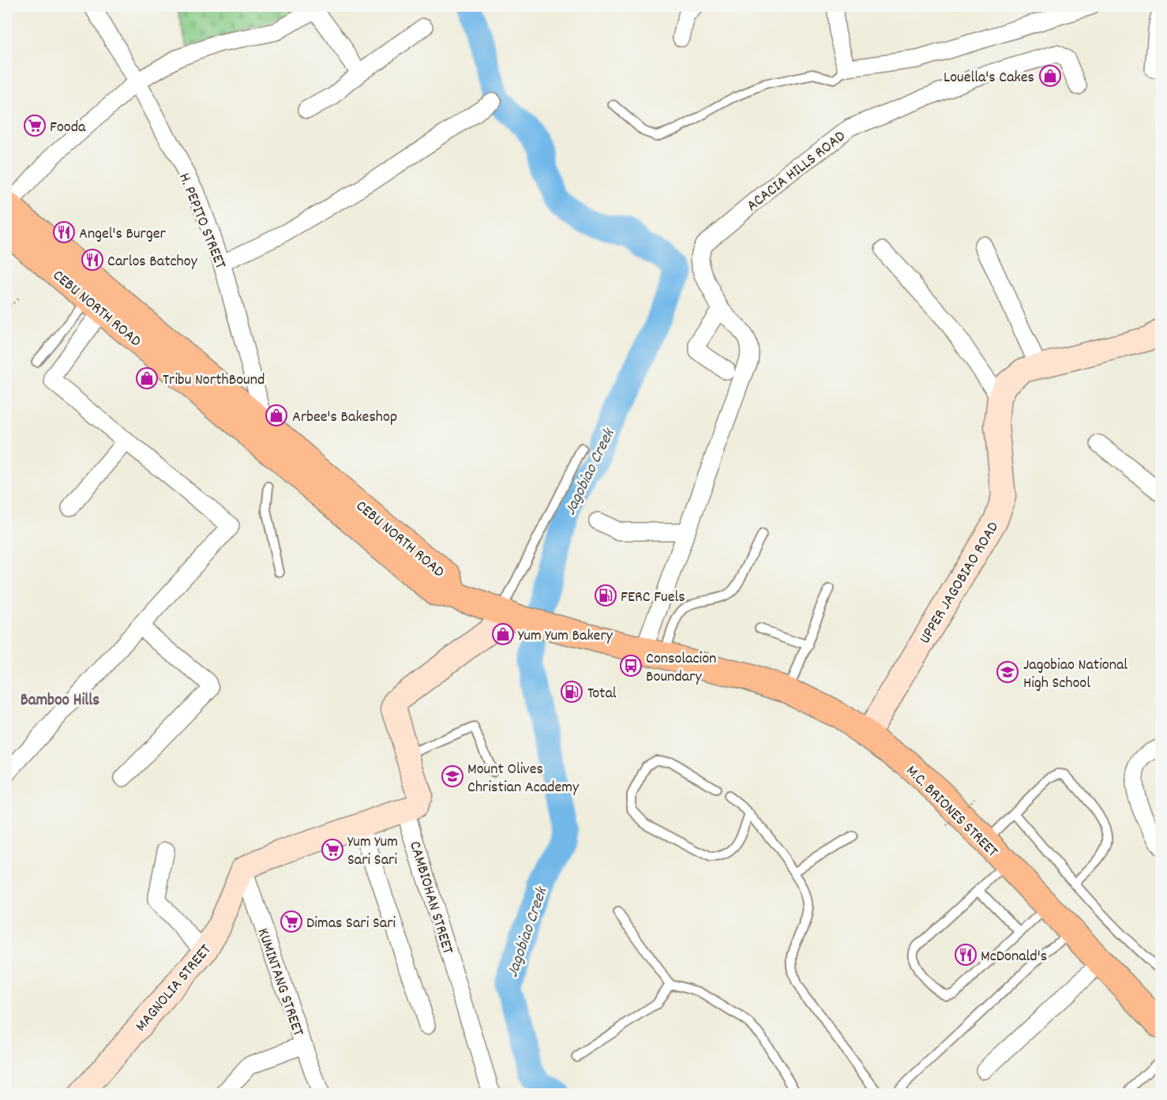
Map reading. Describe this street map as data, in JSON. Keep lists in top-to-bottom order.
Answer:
{
  "streets": {
    "main road": ["CEBU NORTH ROAD", "M.C. BRIONES STREET"],
    "street": [
      "ACACIA HILLS ROAD",
      "H. PEPITO STREET",
      "UPPER JAGOBIAO ROAD",
      "CAMBIOHAN STREET",
      "KUMINTANG STREET",
      "MAGNOLIA STREET"
    ]
  },
  "crossings": [
    ["ACACIA HILLS ROAD", "M.C. BRIONES STREET"],
    ["H. PEPITO STREET", "CEBU NORTH ROAD"],
    ["CEBU NORTH ROAD", "M.C. BRIONES STREET"],
    ["UPPER JAGOBIAO ROAD", "M.C. BRIONES STREET"],
    ["KUMINTANG STREET", "MAGNOLIA STREET"]
  ],
  "districts": ["Bamboo Hills"],
  "water": ["Jagobiao Creek"],
  "places": {
    "shop": [
      "Louella's Cakes",
      "Tribu NorthBound",
      "Arbee's Bakeshop",
      "Yum Yum Bakery"
    ],
    "supermarket": ["Fooda", "Yum Yum Sari Sari", "Dimas Sari Sari"],
    "restaurant": ["Angel's Burger", "Carlos Batchoy", "McDonald's"],
    "fuel station": ["FERC Fuels", "Total"],
    "bus stop": ["Consolacion Boundary"],
    "school or university": ["Jagobiao National High School", "Mount Olives Christian Academy"]
  }
}
